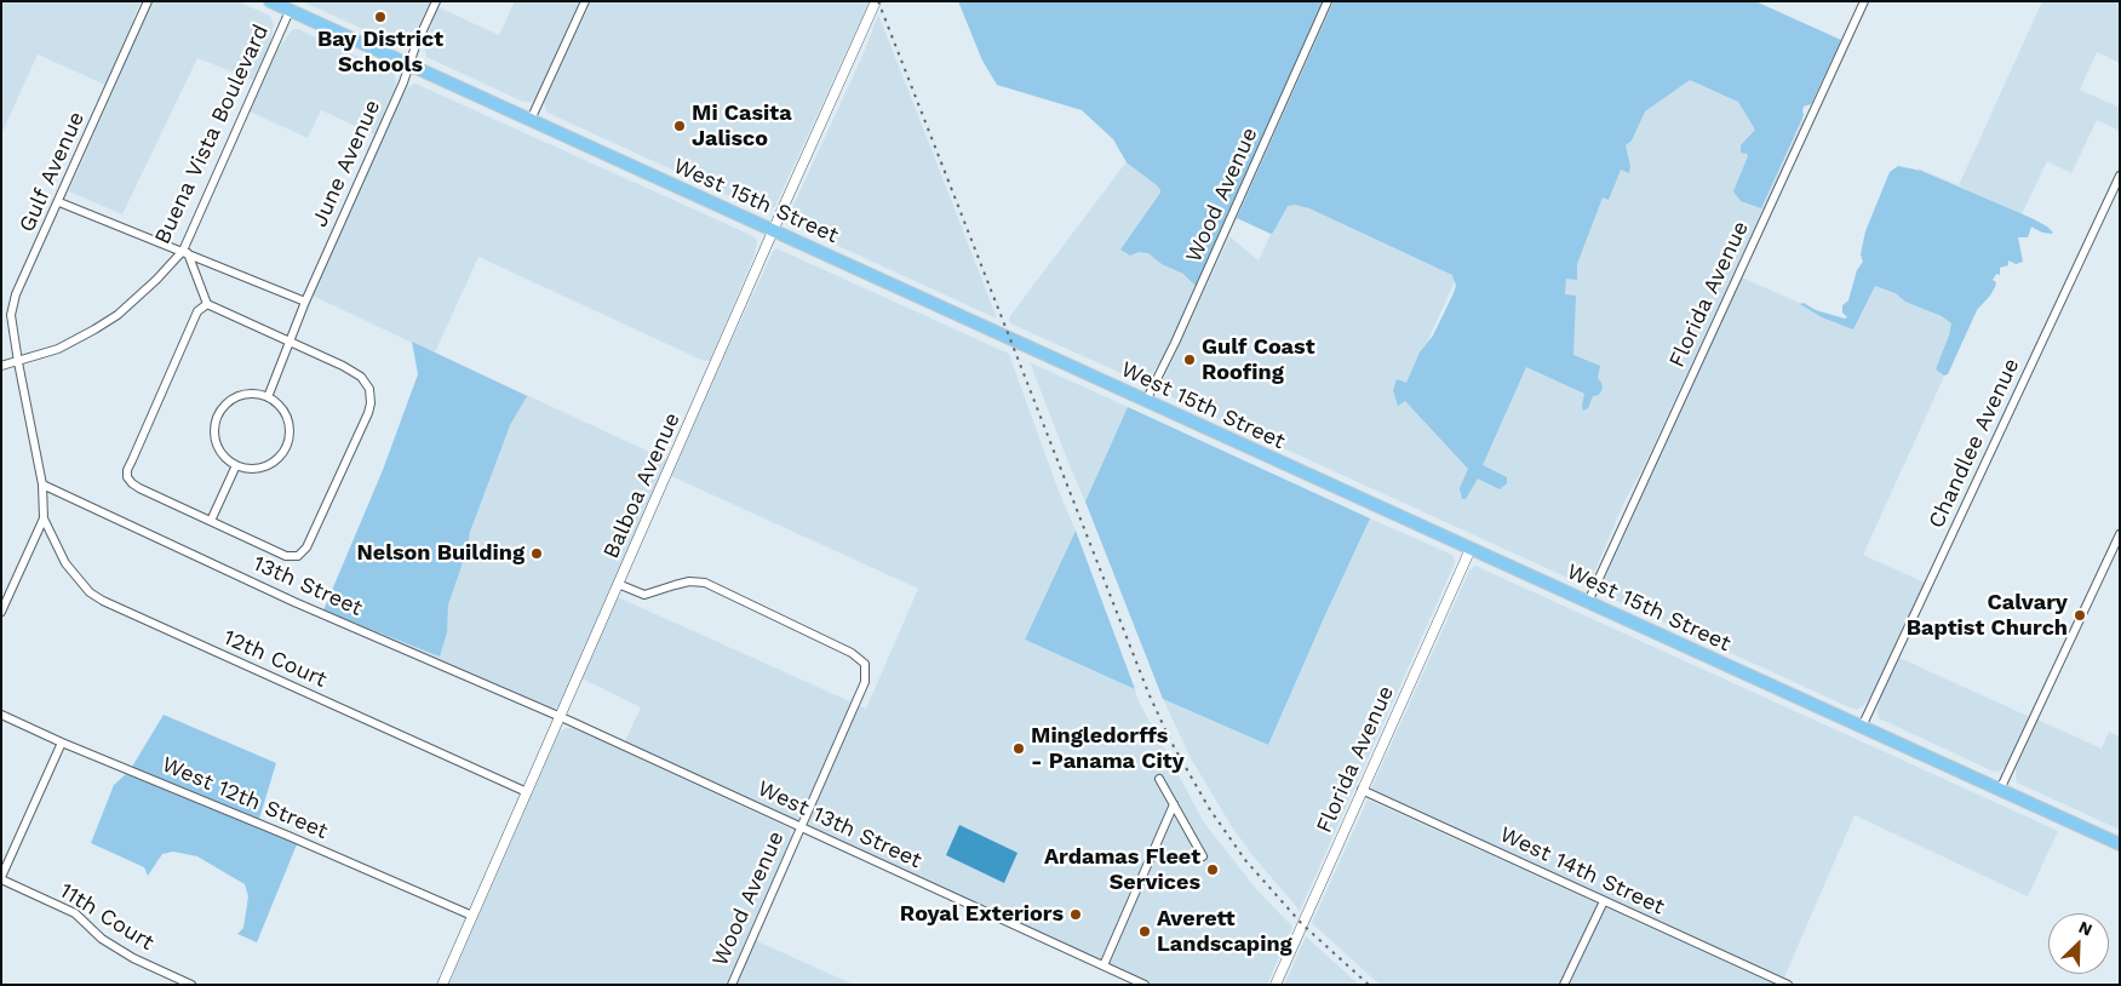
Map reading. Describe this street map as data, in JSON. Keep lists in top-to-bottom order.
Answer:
{
  "streets": {
    "highway": ["West 15th Street"],
    "street": [
      "Buena Vista Boulevard",
      "June Avenue",
      "Gulf Avenue",
      "Wood Avenue",
      "Florida Avenue",
      "Chandlee Avenue",
      "Balboa Avenue",
      "13th Street",
      "12th Court",
      "West 12th Street",
      "West 13th Street",
      "West 14th Street",
      "11th Court"
    ]
  },
  "crossings": [
    ["Buena Vista Boulevard", "Gulf Avenue"],
    ["Buena Vista Boulevard", "West 15th Street"],
    ["June Avenue", "West 15th Street"],
    ["Wood Avenue", "West 15th Street"],
    ["Wood Avenue", "Balboa Avenue"],
    ["Wood Avenue", "West 13th Street"],
    ["West 15th Street", "Florida Avenue"],
    ["West 15th Street", "Chandlee Avenue"],
    ["West 15th Street", "Balboa Avenue"],
    ["Florida Avenue", "West 14th Street"],
    ["Balboa Avenue", "13th Street"],
    ["Balboa Avenue", "12th Court"],
    ["Balboa Avenue", "West 12th Street"],
    ["Balboa Avenue", "West 13th Street"],
    ["13th Street", "West 13th Street"]
  ],
  "places": [
    "Bay District Schools",
    "Mi Casita Jalisco",
    "Gulf Coast Roofing",
    "Nelson Building",
    "Calvary Baptist Church",
    "Mingledorffs - Panama City",
    "Ardamas Fleet Services",
    "Royal Exteriors",
    "Averett Landscaping"
  ],
  "north": "top right"
}
